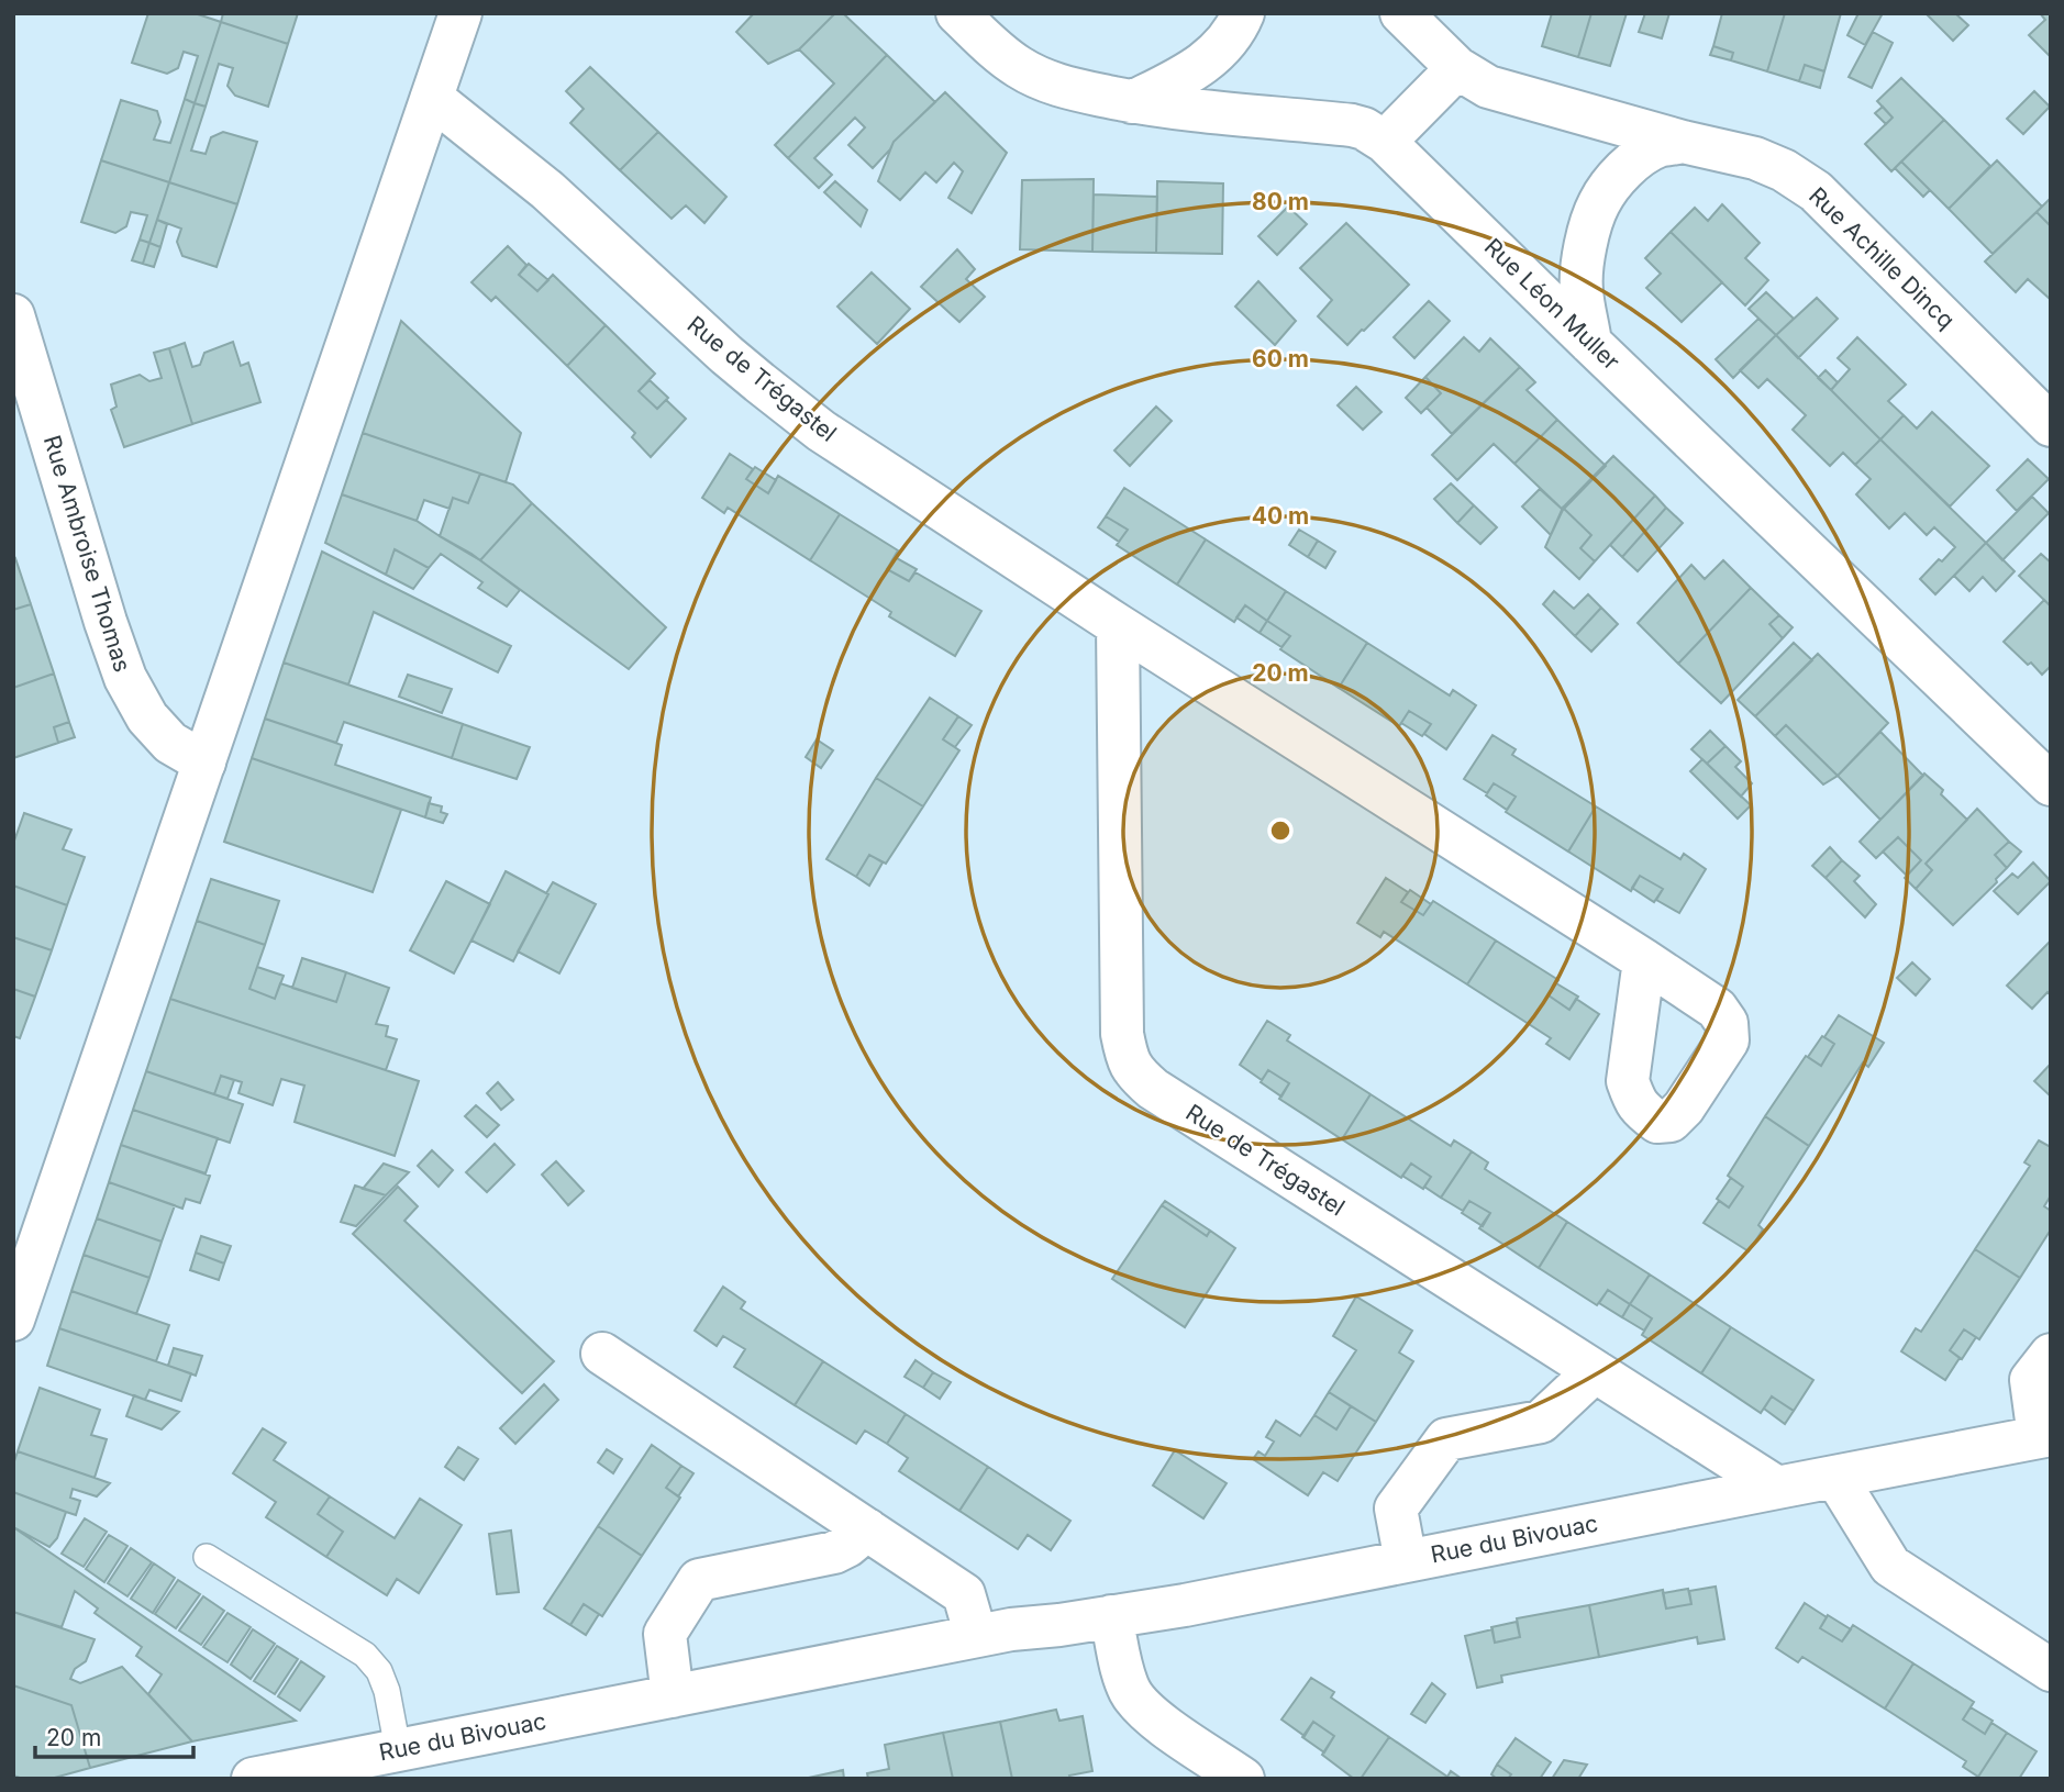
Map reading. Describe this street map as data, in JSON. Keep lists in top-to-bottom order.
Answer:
{
  "streets": {
    "street": [
      "Rue Achille Dincq",
      "Rue Léon Muller",
      "Rue de Trégastel",
      "Rue Ambroise Thomas",
      "Rue du Bivouac"
    ]
  },
  "crossings": [
    ["Rue de Trégastel", "Rue du Bivouac"]
  ],
  "scale_bar": "20 m",
  "rings": [
    "80 m",
    "60 m",
    "40 m",
    "20 m"
  ]
}
